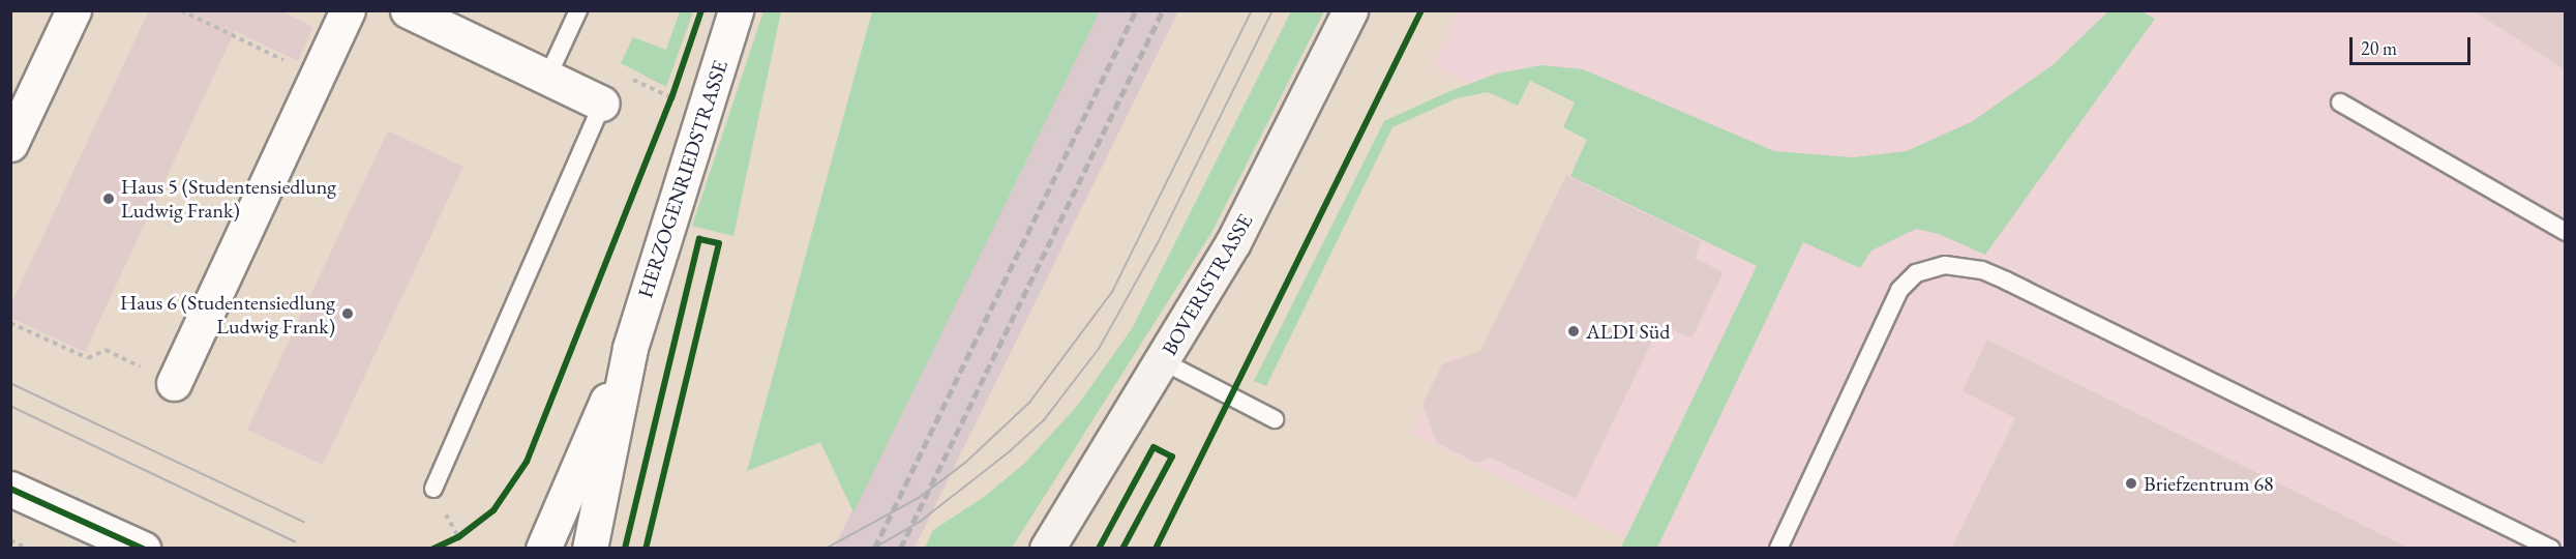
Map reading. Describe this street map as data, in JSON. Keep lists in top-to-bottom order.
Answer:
{
  "streets": {
    "main road": ["BOVERISTRASSE"],
    "street": ["HERZOGENRIEDSTRASSE"]
  },
  "places": [
    "Haus 5 (Studentensiedlung Ludwig Frank)",
    "Haus 6 (Studentensiedlung Ludwig Frank)",
    "ALDI Süd",
    "Briefzentrum 68"
  ],
  "scale_bar": "20 m"
}
